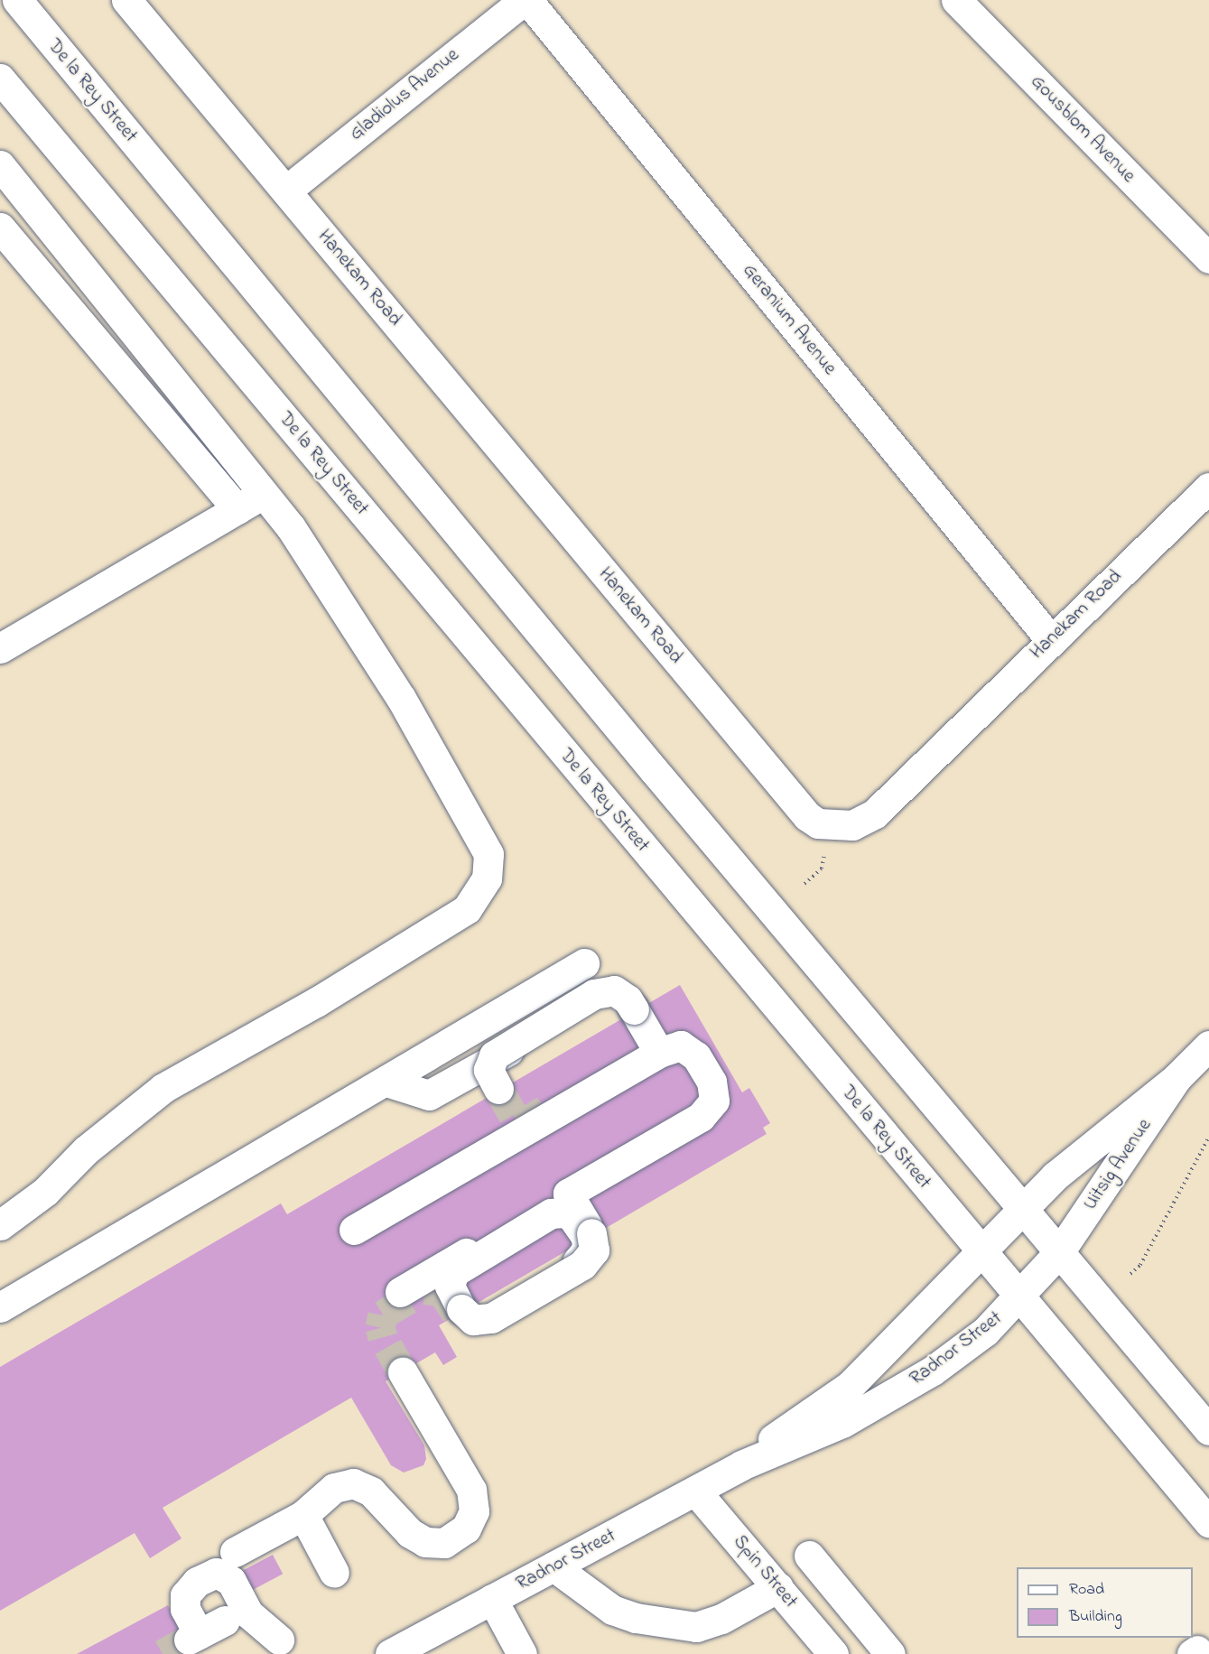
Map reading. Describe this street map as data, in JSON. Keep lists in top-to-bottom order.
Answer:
{
  "streets": {
    "street": [
      "De la Rey Street",
      "Gladiolus Avenue",
      "Gousblom Avenue",
      "Hanekam Road",
      "Geranium Avenue",
      "Uitsig Avenue",
      "Radnor Street",
      "Spin Street"
    ]
  },
  "crossings": [
    ["De la Rey Street", "Uitsig Avenue"],
    ["De la Rey Street", "Radnor Street"],
    ["Gladiolus Avenue", "Hanekam Road"],
    ["Gladiolus Avenue", "Geranium Avenue"],
    ["Hanekam Road", "Geranium Avenue"],
    ["Uitsig Avenue", "Radnor Street"],
    ["Radnor Street", "Spin Street"]
  ],
  "legend": ["Road", "Building"]
}
